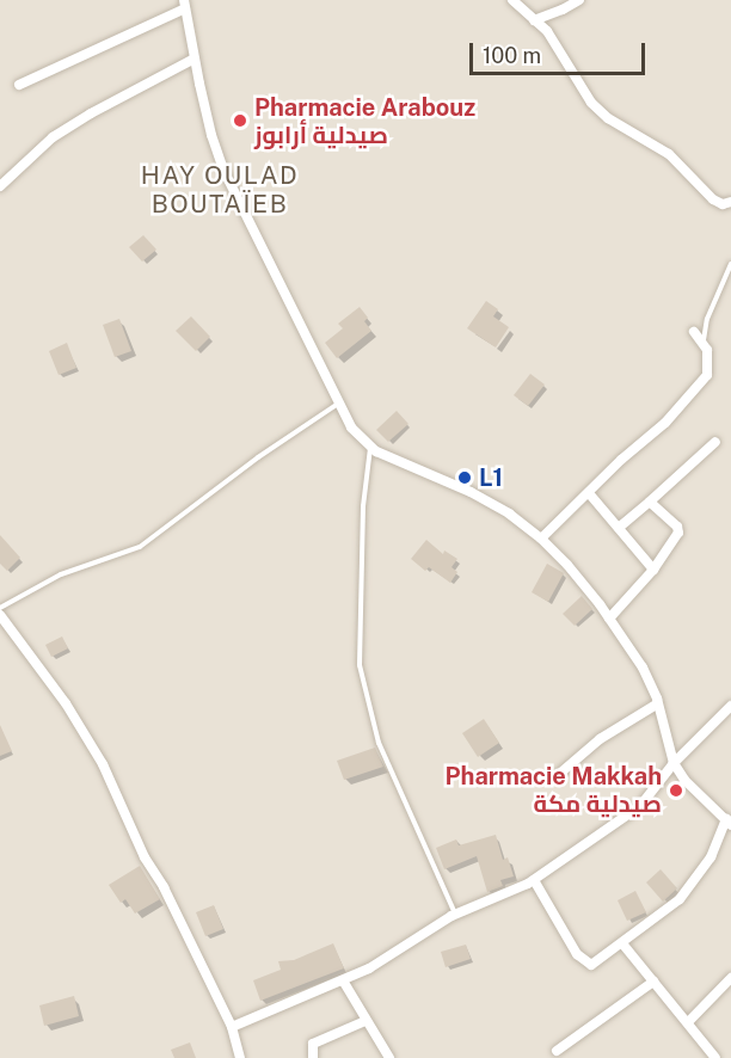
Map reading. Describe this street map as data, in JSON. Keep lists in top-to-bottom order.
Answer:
{
  "districts": ["HAY OULAD BOUTAÏEB"],
  "places": ["Pharmacie Arabouz صيدلية أرابوز", "L1", "Pharmacie Makkah صيدلية مكة"],
  "scale_bar": "100 m"
}
